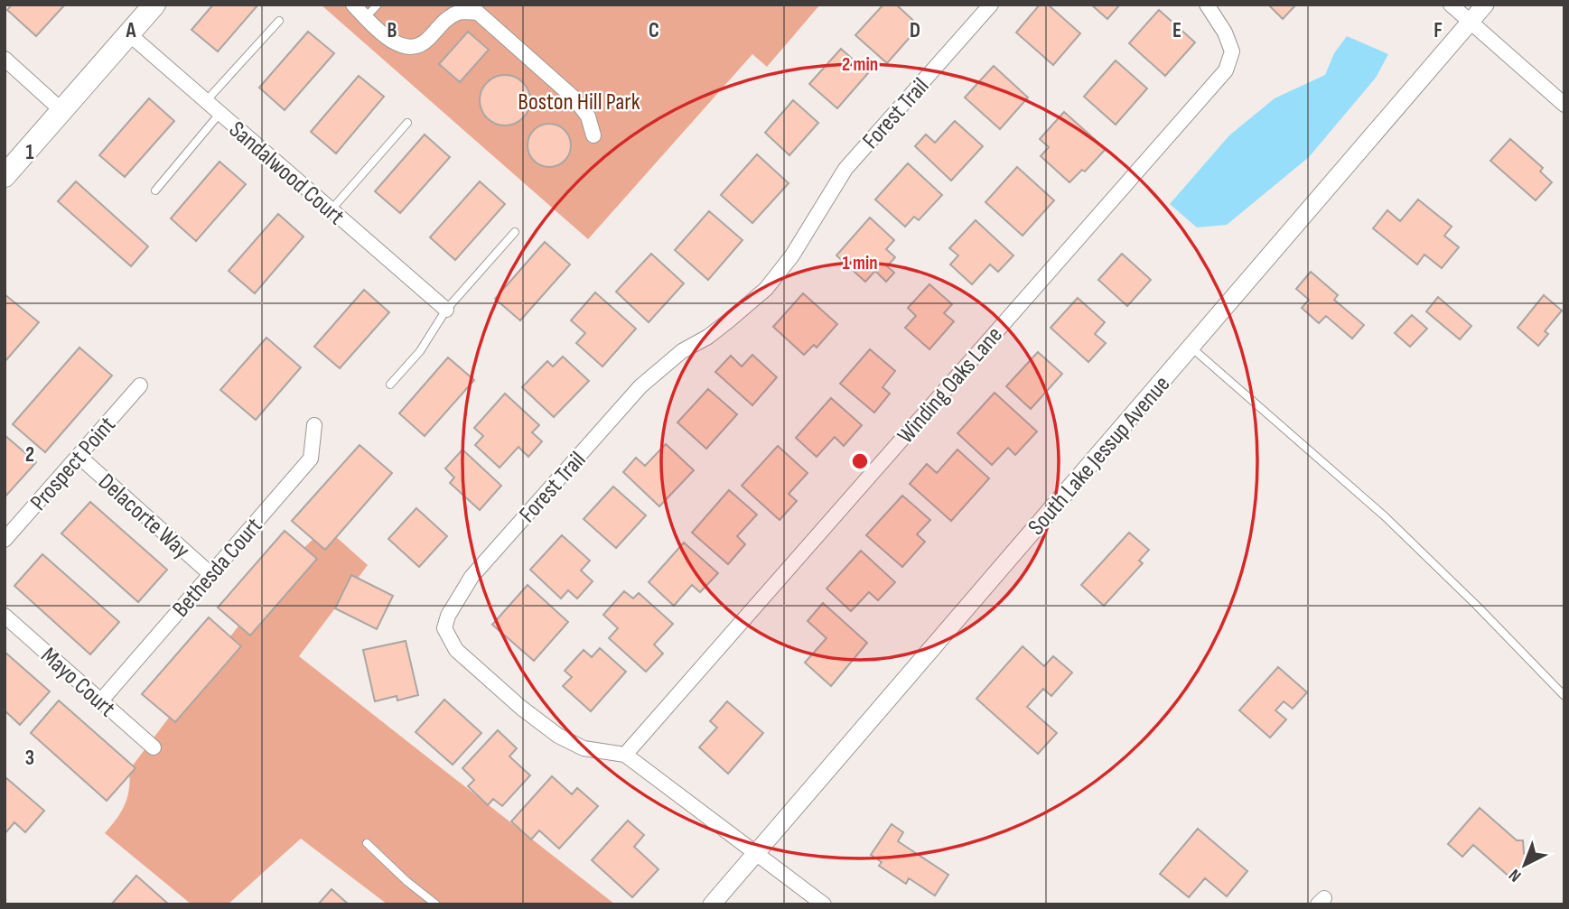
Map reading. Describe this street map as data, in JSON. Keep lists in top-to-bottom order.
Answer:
{
  "streets": {
    "street": [
      "Forest Trail",
      "Sandalwood Court",
      "Winding Oaks Lane",
      "South Lake Jessup Avenue",
      "Prospect Point",
      "Delacorte Way",
      "Bethesda Court",
      "Mayo Court"
    ]
  },
  "crossings": [
    ["Forest Trail", "Winding Oaks Lane"],
    ["Forest Trail", "South Lake Jessup Avenue"],
    ["Prospect Point", "Delacorte Way"],
    ["Delacorte Way", "Bethesda Court"],
    ["Bethesda Court", "Mayo Court"]
  ],
  "parks": ["Boston Hill Park"],
  "north": "bottom left",
  "grid": {
    "columns": [
      "A",
      "B",
      "C",
      "D",
      "E",
      "F"
    ],
    "rows": ["1", "2", "3"]
  },
  "rings": ["2 min", "1 min"]
}
